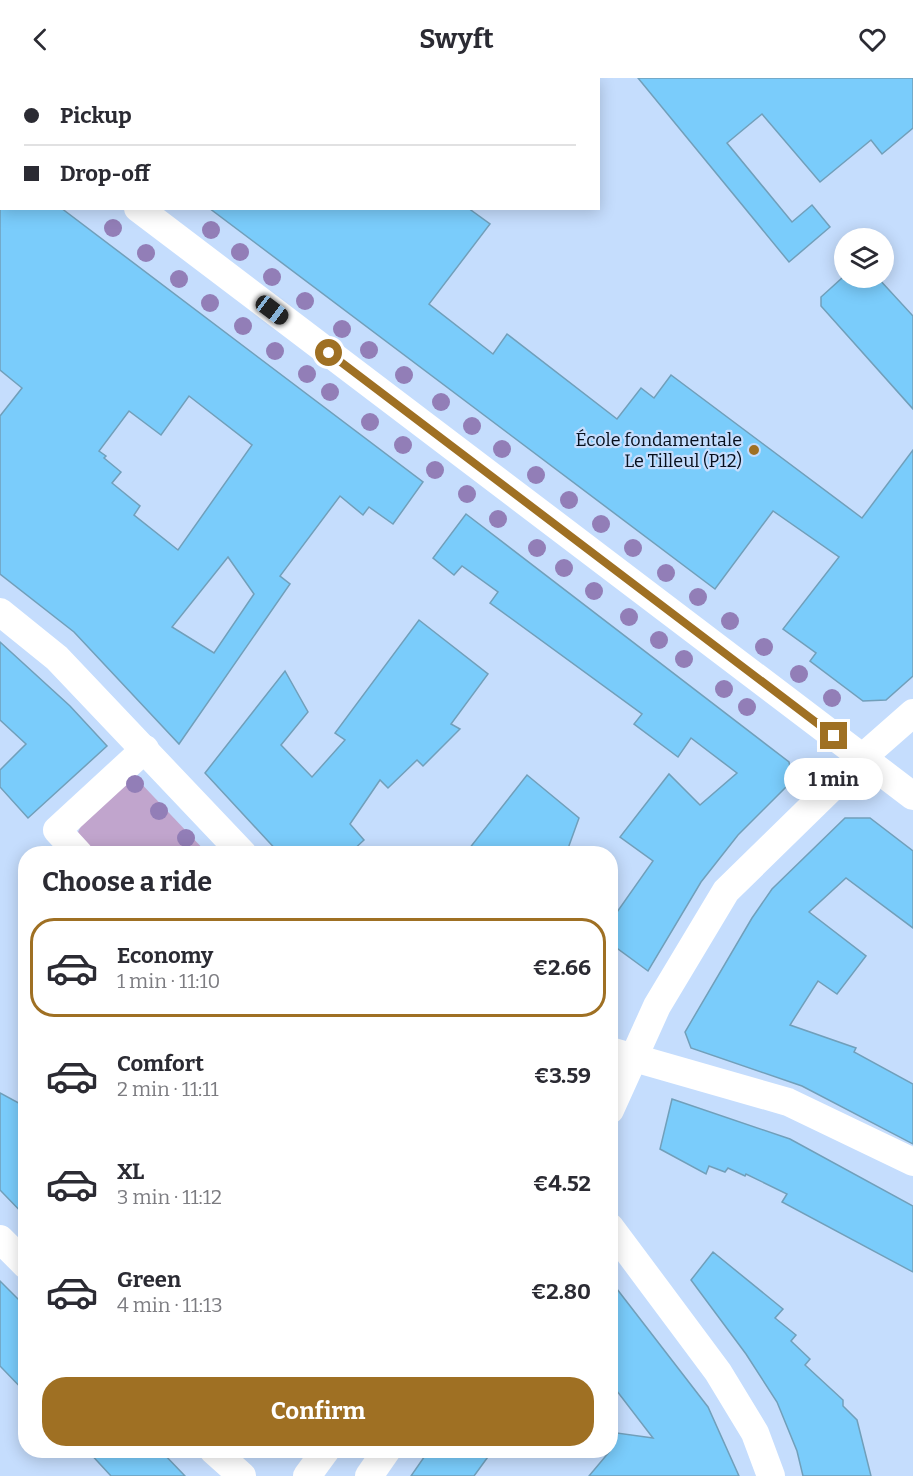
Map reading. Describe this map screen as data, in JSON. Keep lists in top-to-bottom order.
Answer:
{
  "places": ["École fondamentale Le Tilleul (P12)"],
  "page": {
    "header": "Swyft",
    "banner": ["Pickup", "Drop-off"],
    "bubble": "1 min",
    "heading": "Choose a ride",
    "list": [
      {
        "name": "Economy",
        "note": "1 min · 11:10",
        "value": "€2.66"
      },
      {
        "name": "Comfort",
        "note": "2 min · 11:11",
        "value": "€3.59"
      },
      {
        "name": "XL",
        "note": "3 min · 11:12",
        "value": "€4.52"
      },
      {
        "name": "Green",
        "note": "4 min · 11:13",
        "value": "€2.80"
      }
    ],
    "buttons": "Confirm"
  }
}
